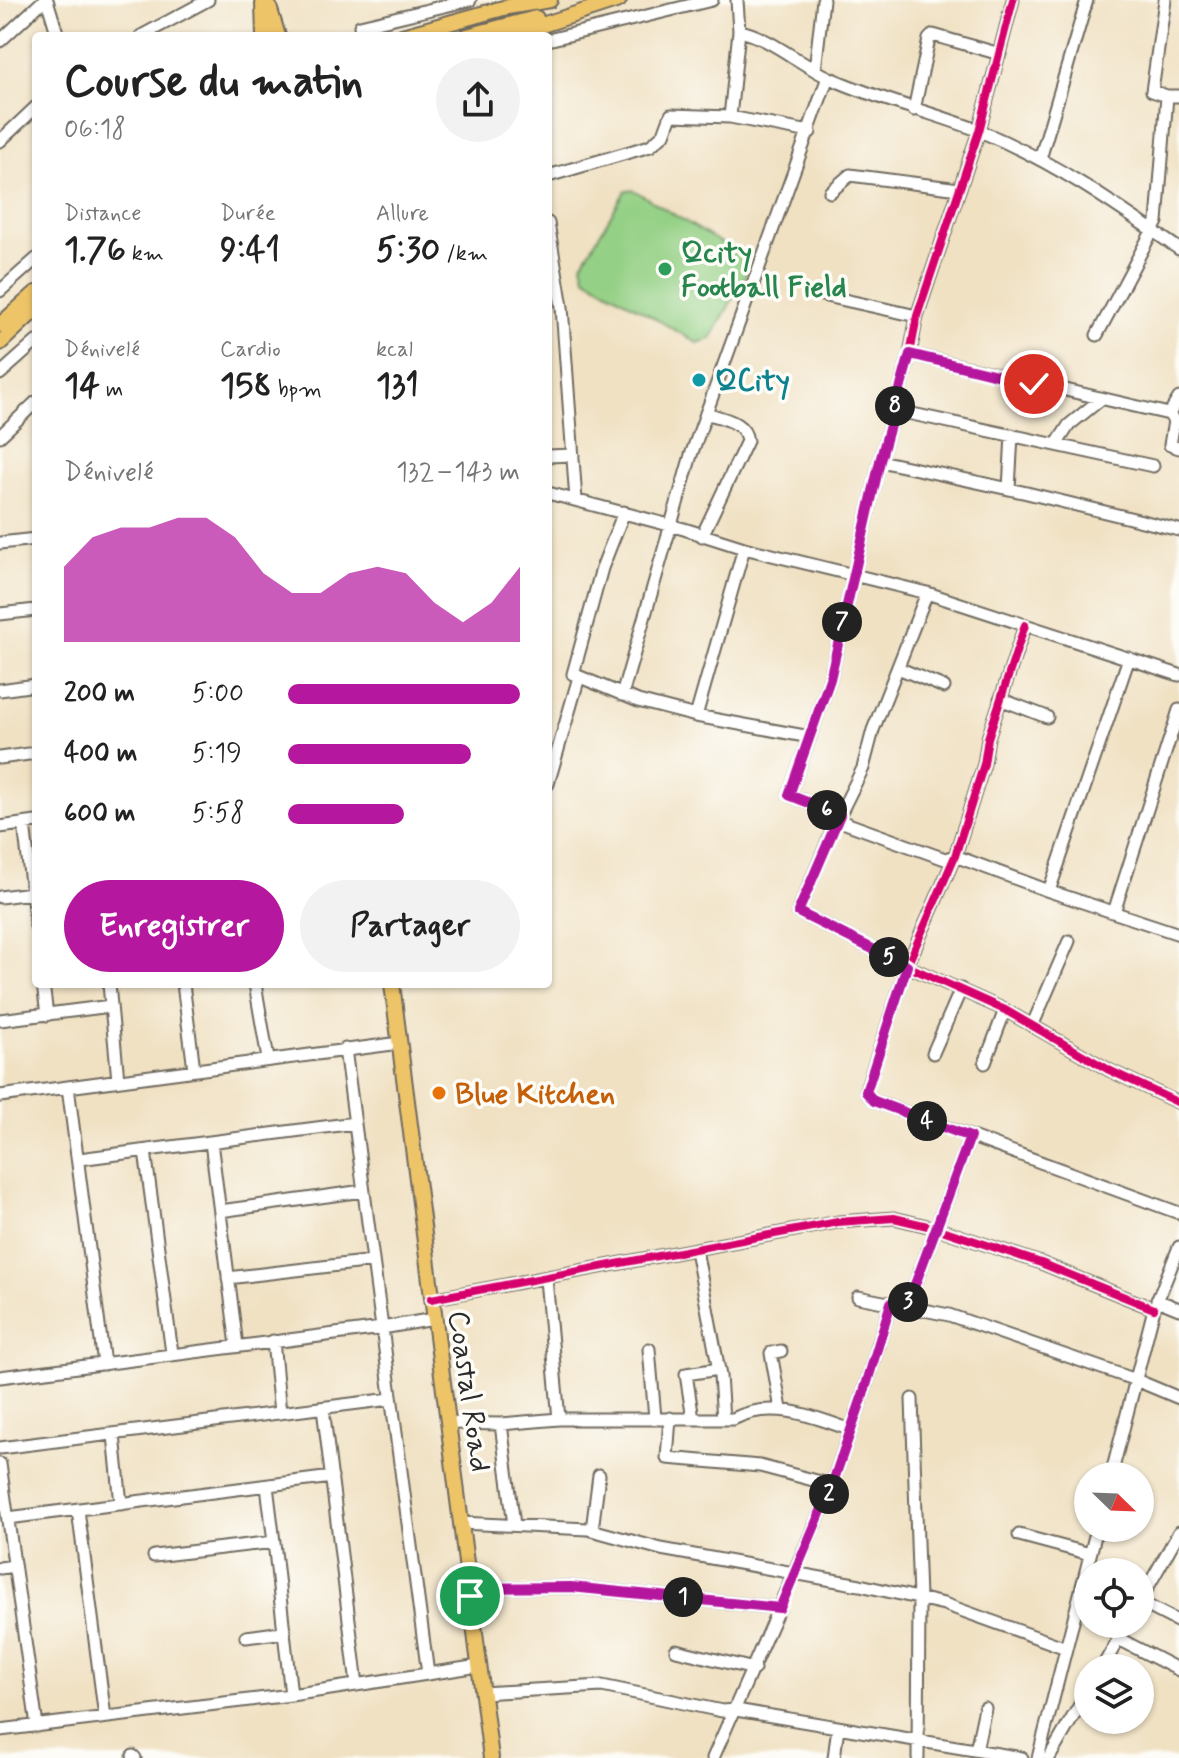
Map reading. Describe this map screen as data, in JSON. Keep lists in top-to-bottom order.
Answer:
{
  "streets": {
    "main road": ["Coastal Road"]
  },
  "places": ["Qcity Football Field", "QCity", "Blue Kitchen"],
  "north": "bottom right",
  "page": {
    "heading": ["Course du matin", "06:18"],
    "stats": [
      ["Distance", "1.76 km"],
      ["Durée", "9:41"],
      ["Allure", "5:30 /km"],
      ["Dénivelé", "14 m"],
      ["Cardio", "158 bpm"],
      ["kcal", "131"]
    ],
    "pins": [
      "8",
      "7",
      "6",
      "5",
      "4",
      "3",
      "2",
      "1"
    ],
    "chart": ["Dénivelé", "132–143 m"],
    "list": [
      {
        "name": "200 m",
        "note": "5:00"
      },
      {
        "name": "400 m",
        "note": "5:19"
      },
      {
        "name": "600 m",
        "note": "5:58"
      }
    ],
    "buttons": ["Enregistrer", "Partager"]
  }
}
